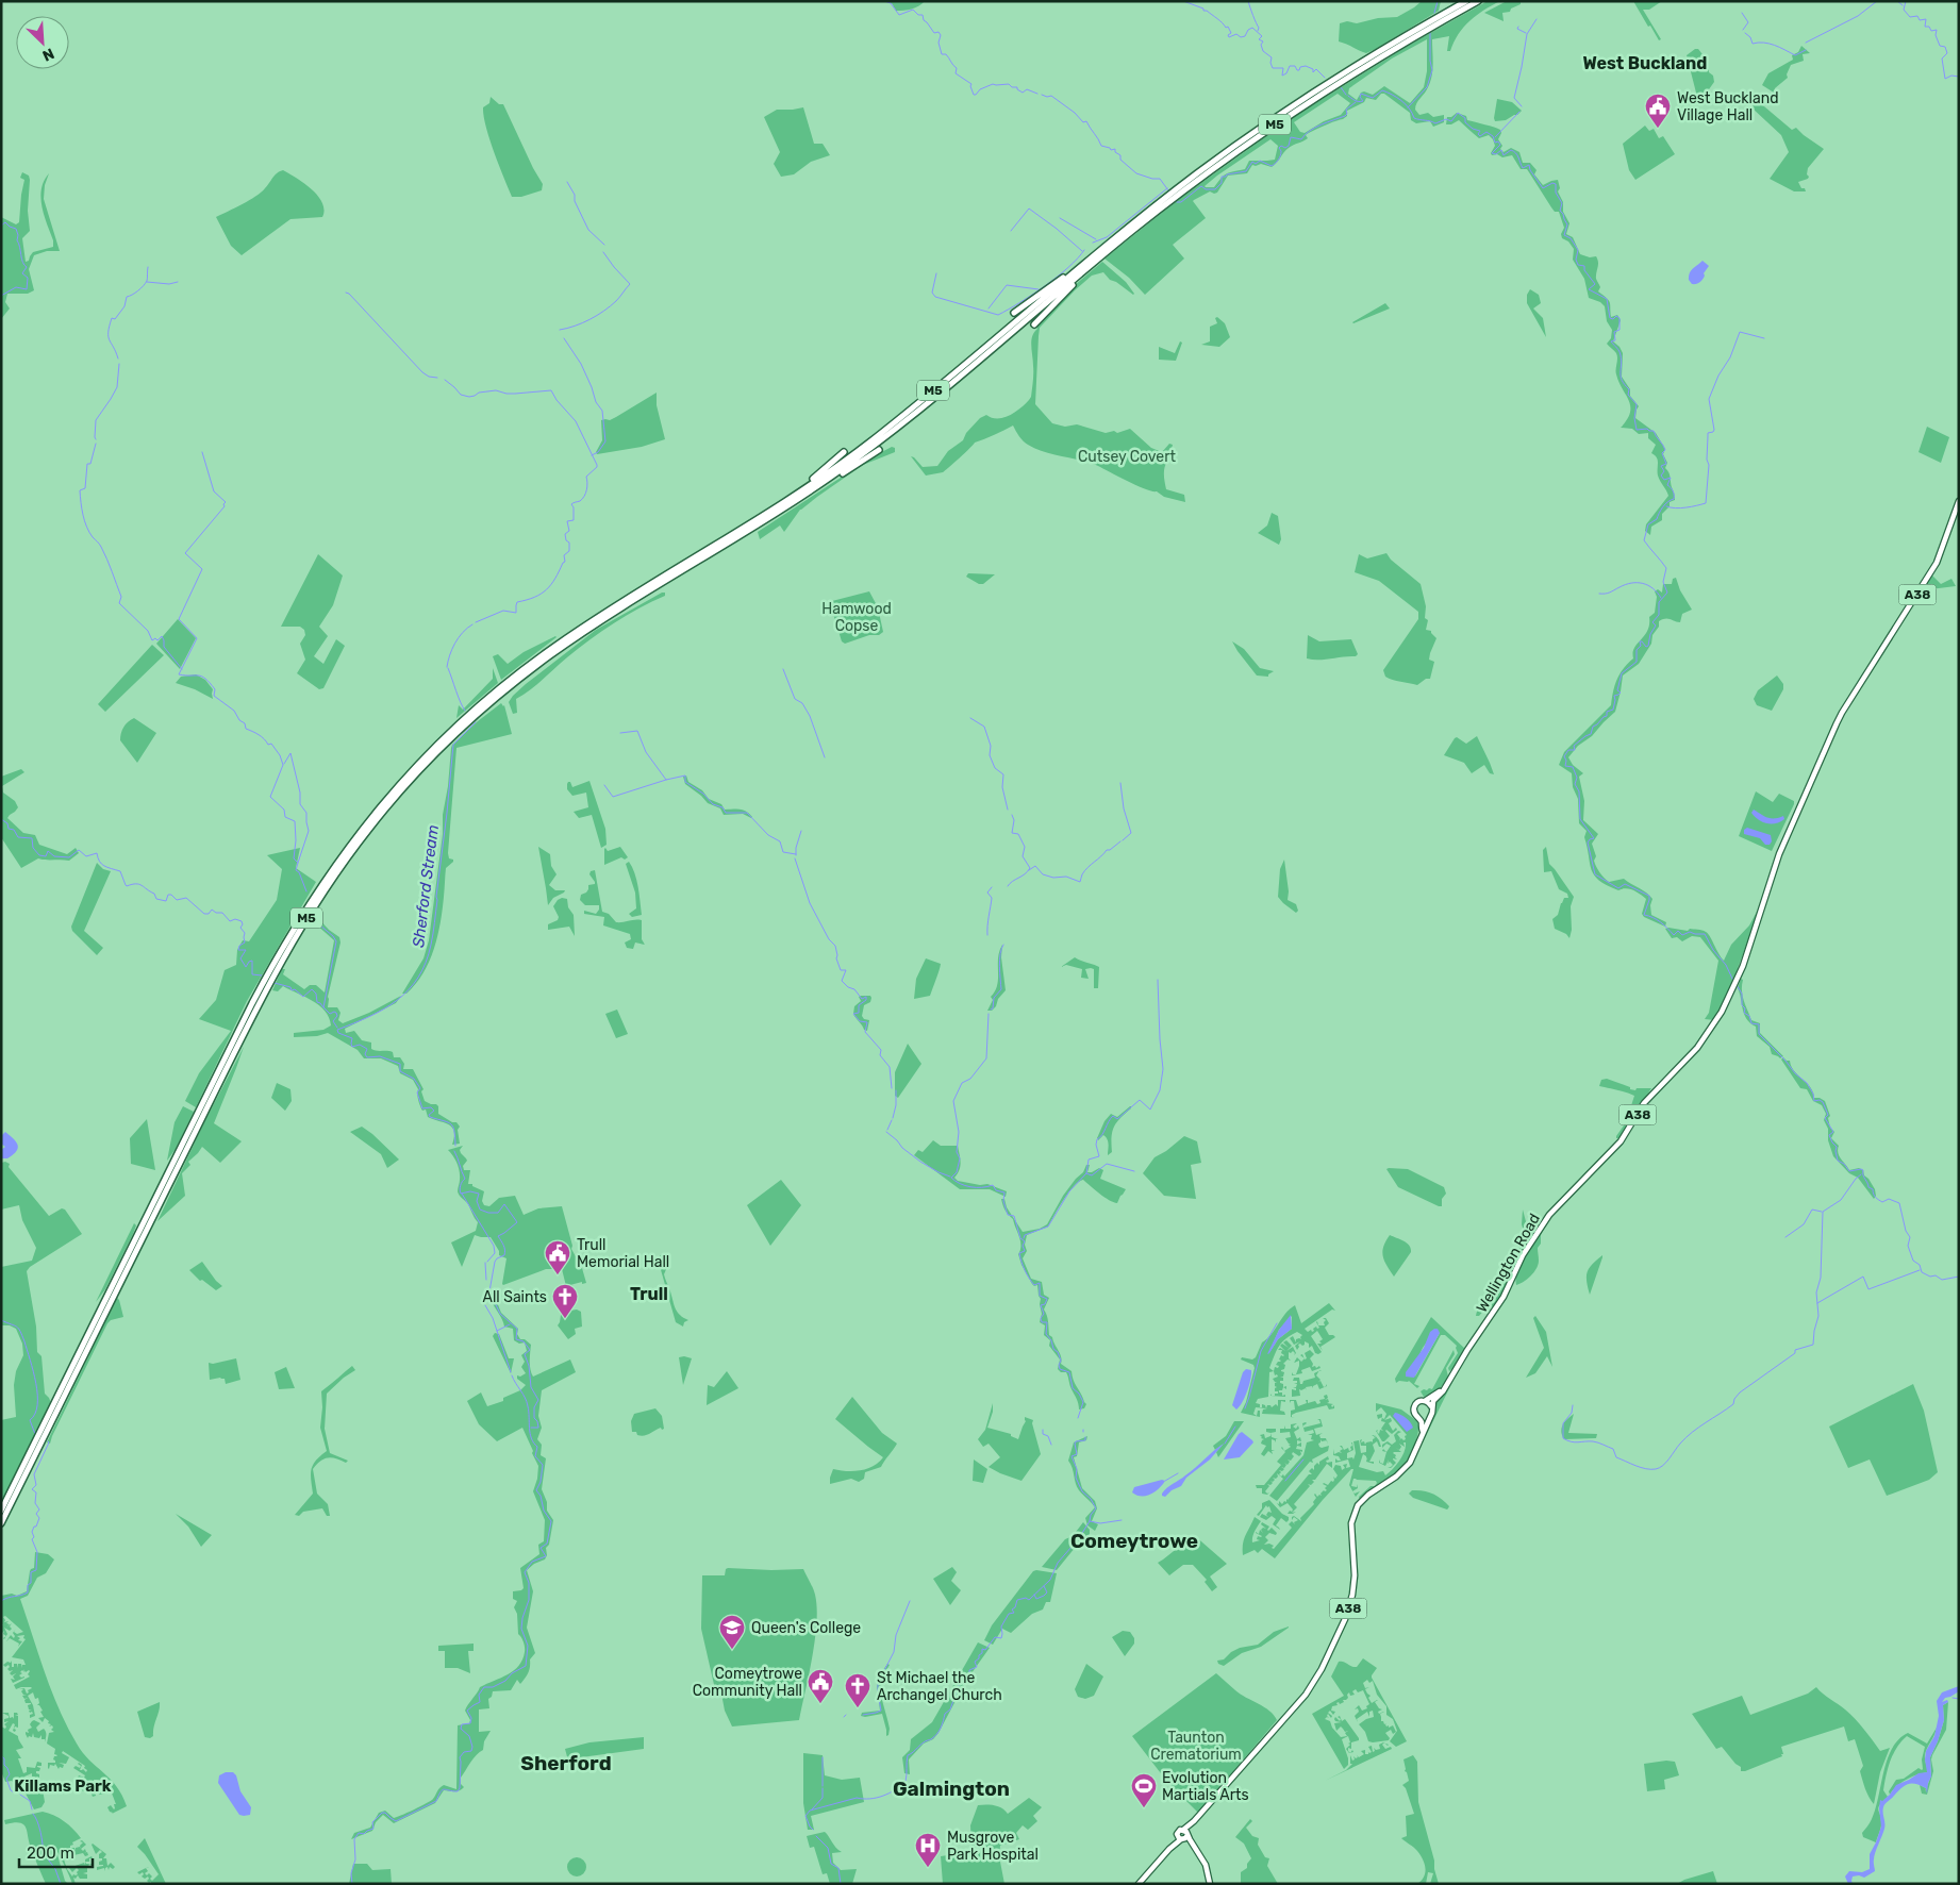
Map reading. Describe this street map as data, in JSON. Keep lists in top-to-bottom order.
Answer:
{
  "streets": {
    "highway": ["M5"],
    "main road": ["A38", "Wellington Road"]
  },
  "crossings": [
    ["A38", "Wellington Road"]
  ],
  "districts": [
    "West Buckland",
    "Trull",
    "Comeytrowe",
    "Sherford",
    "Killams Park",
    "Galmington"
  ],
  "water": ["Sherford Stream"],
  "parks": ["Cutsey Covert", "Hamwood Copse", "Taunton Crematorium"],
  "places": {
    "public building": ["West Buckland Village Hall", "Trull Memorial Hall", "Comeytrowe Community Hall"],
    "church": ["All Saints", "St Michael the Archangel Church"],
    "school or university": ["Queen's College"],
    "sports": ["Evolution Martials Arts"],
    "hospital": ["Musgrove Park Hospital"]
  },
  "scale_bar": "200 m",
  "north": "bottom right"
}
